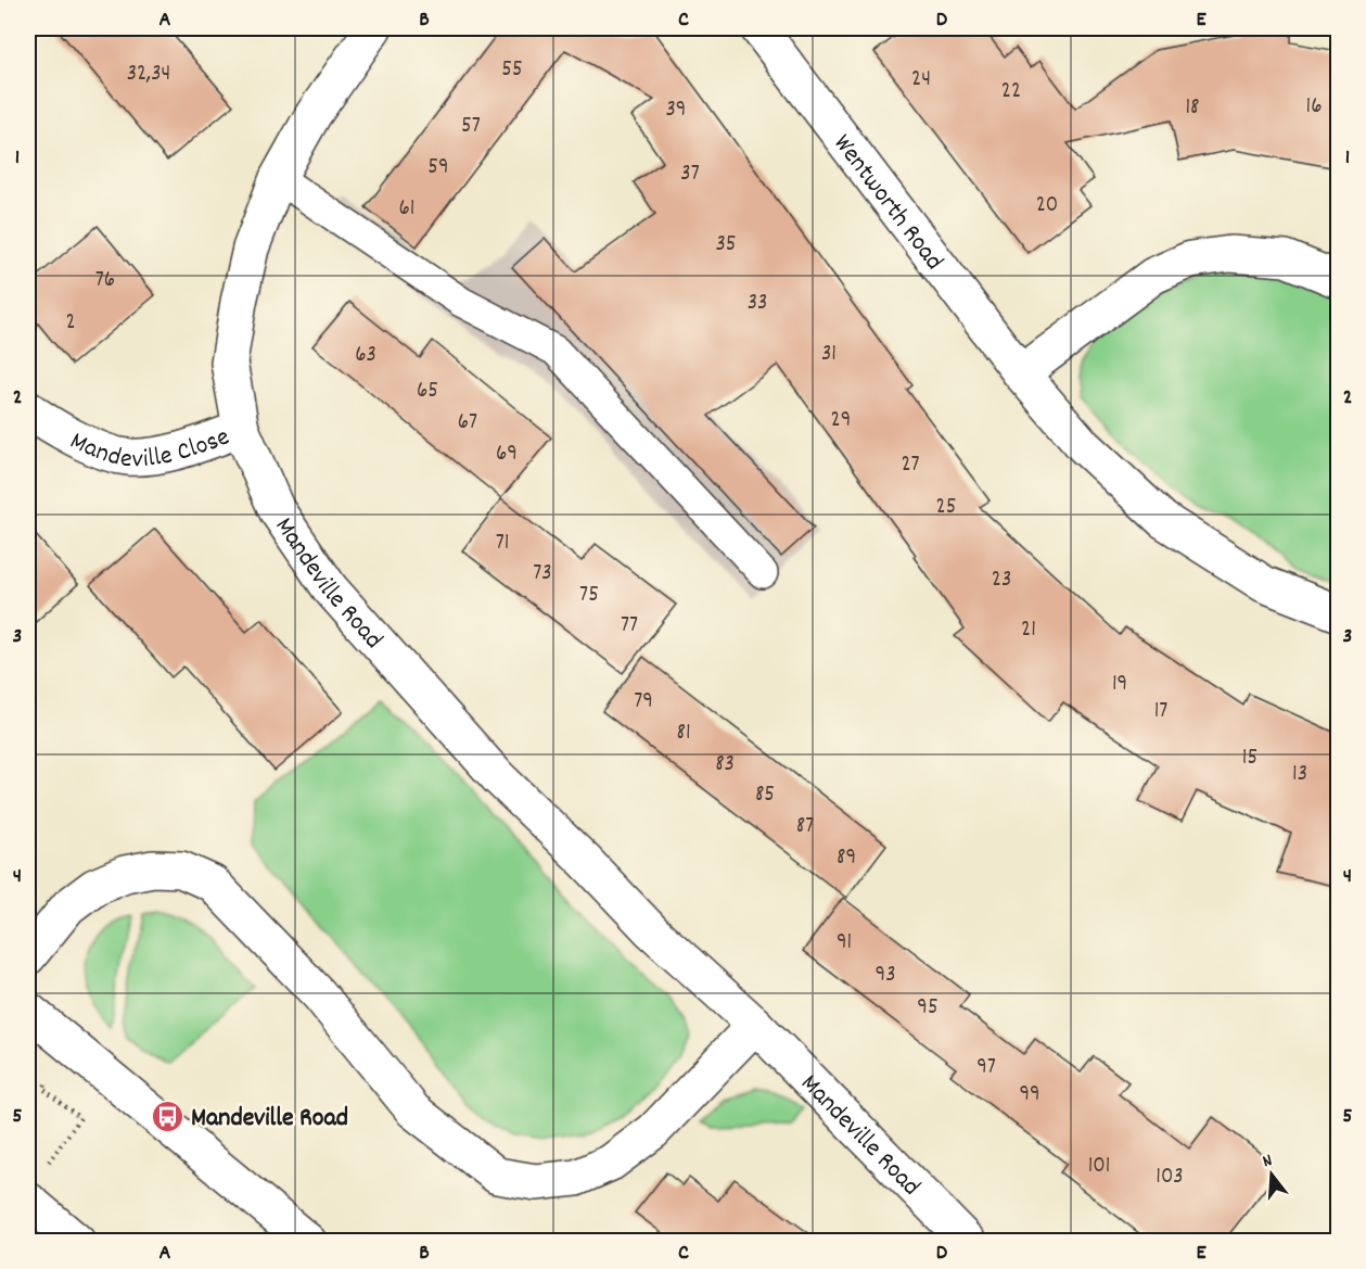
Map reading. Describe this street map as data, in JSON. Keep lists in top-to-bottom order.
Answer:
{
  "streets": {
    "street": ["Wentworth Road", "Mandeville Close", "Mandeville Road"]
  },
  "crossings": [
    ["Mandeville Close", "Mandeville Road"]
  ],
  "places": {
    "bus stop": ["Mandeville Road"]
  },
  "house_numbers": [
    "55",
    "32,34",
    "24",
    "22",
    "16",
    "18",
    "39",
    "57",
    "59",
    "37",
    "20",
    "61",
    "35",
    "76",
    "33",
    "2",
    "31",
    "63",
    "65",
    "29",
    "67",
    "69",
    "27",
    "25",
    "71",
    "73",
    "23",
    "75",
    "77",
    "21",
    "19",
    "79",
    "17",
    "81",
    "15",
    "83",
    "13",
    "85",
    "87",
    "89",
    "91",
    "93",
    "95",
    "97",
    "99",
    "101",
    "103"
  ],
  "north": "top",
  "grid": {
    "columns": [
      "A",
      "B",
      "C",
      "D",
      "E"
    ],
    "rows": [
      "1",
      "2",
      "3",
      "4",
      "5"
    ]
  }
}
